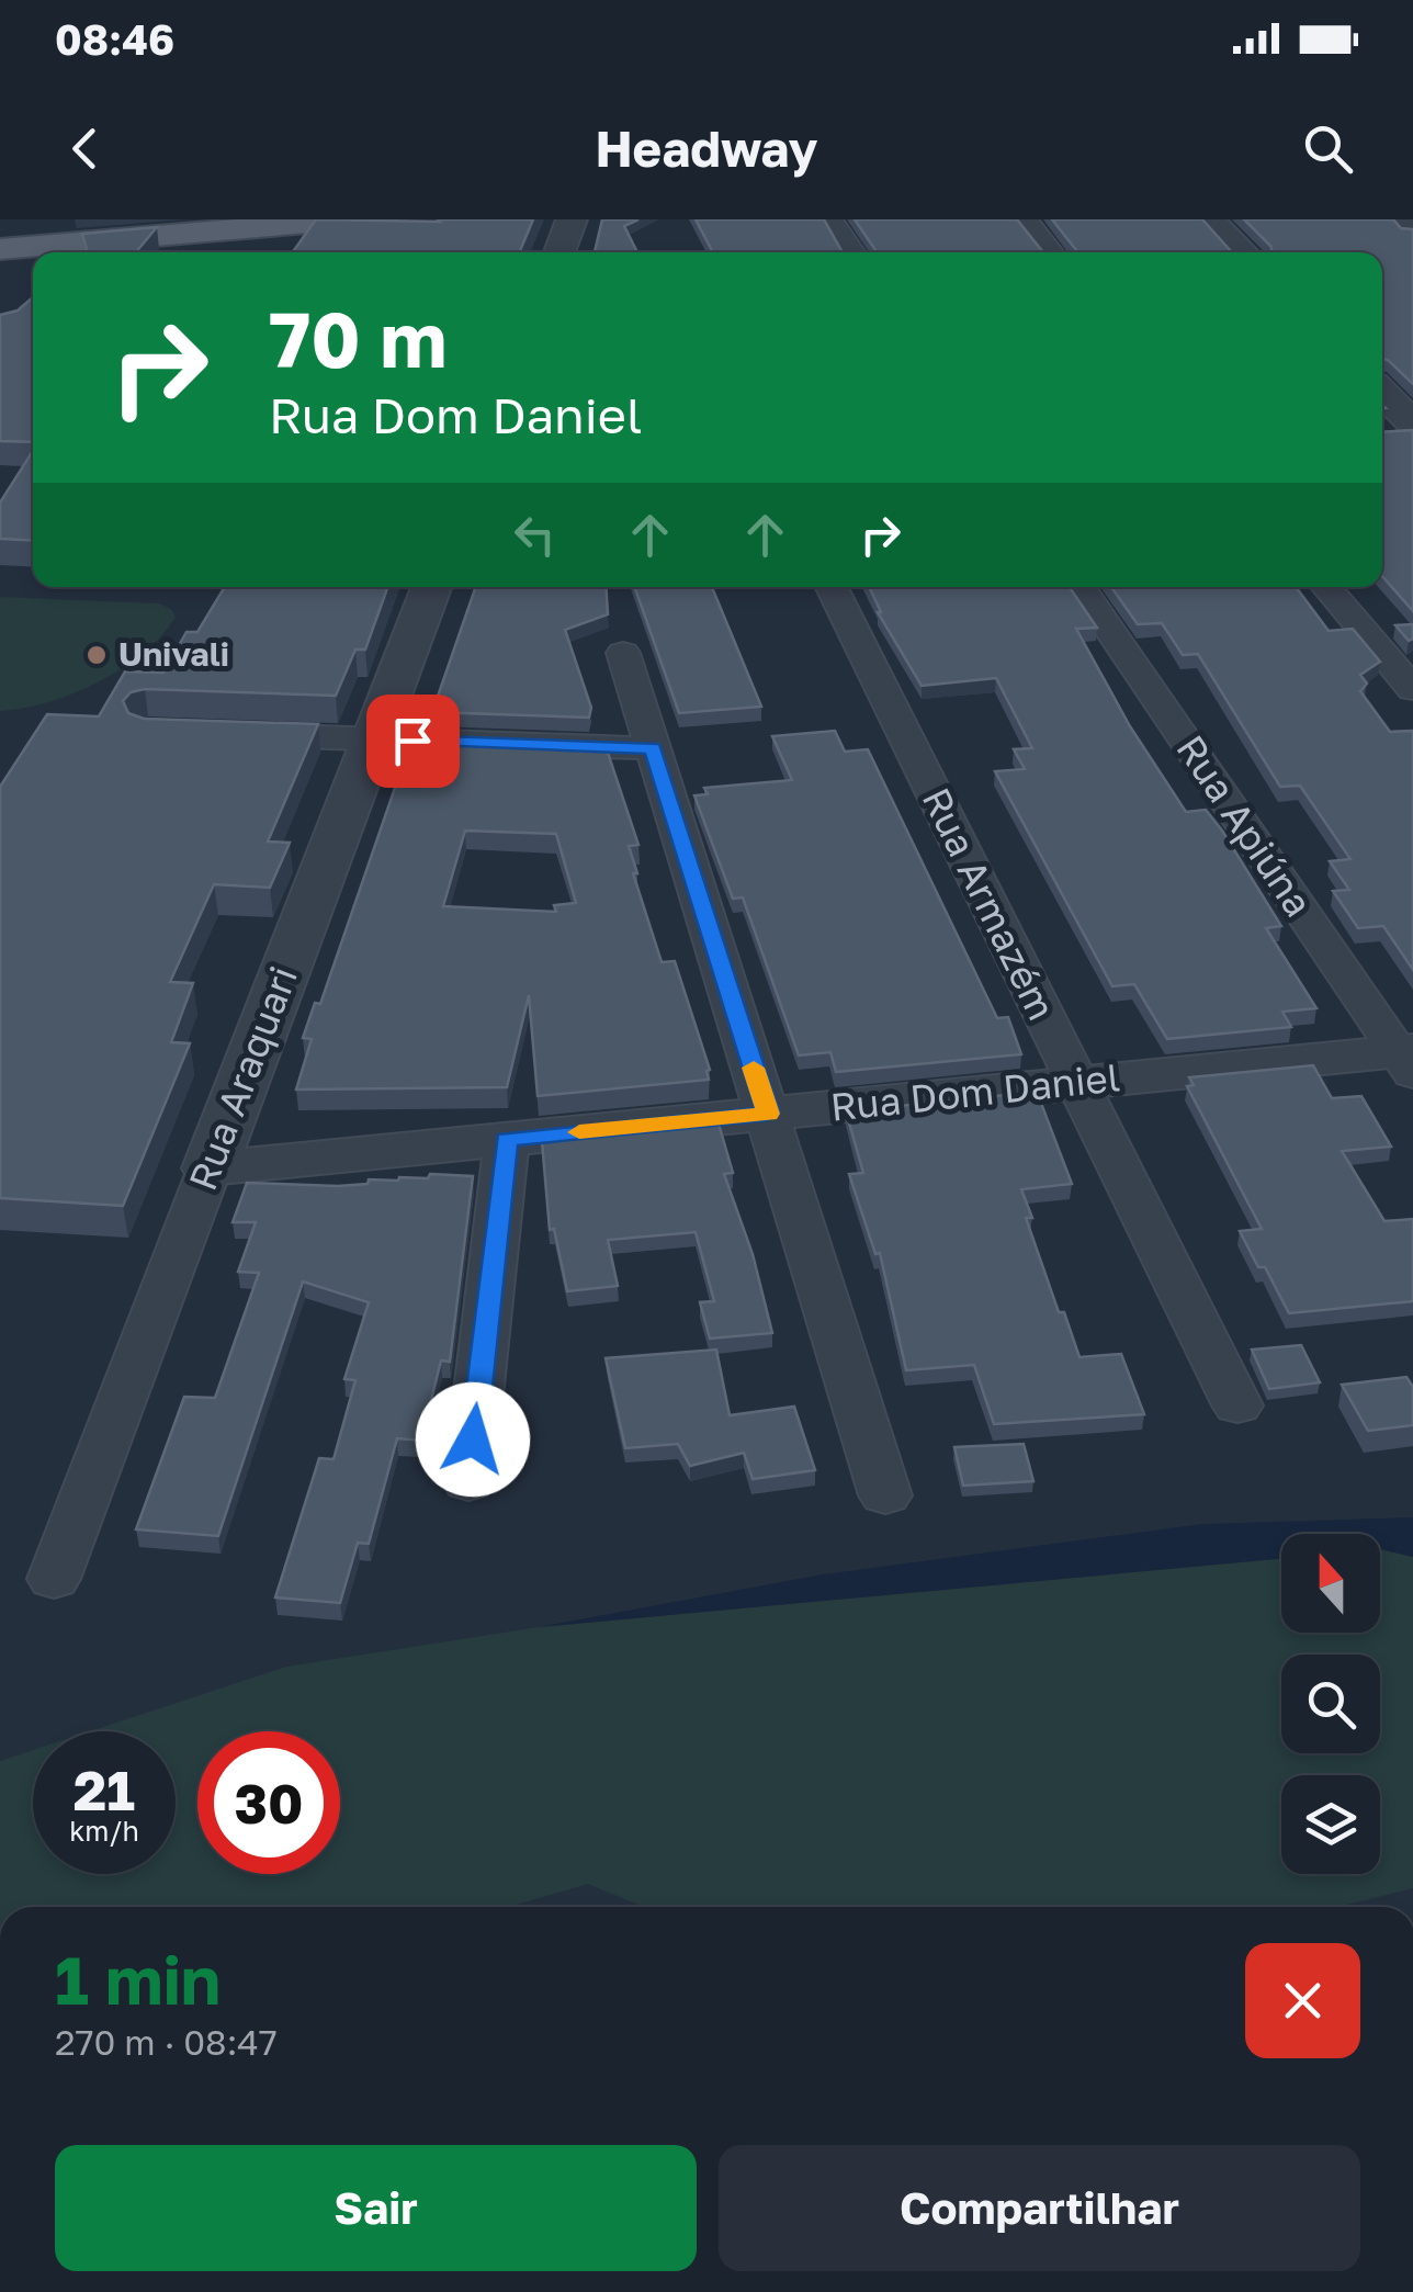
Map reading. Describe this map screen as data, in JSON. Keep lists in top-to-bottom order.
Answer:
{
  "streets": {
    "street": [
      "Rua Apiúna",
      "Rua Armazém",
      "Rua Araquari",
      "Rua Dom Daniel"
    ]
  },
  "crossings": [
    ["Rua Apiúna", "Rua Dom Daniel"],
    ["Rua Armazém", "Rua Dom Daniel"],
    ["Rua Araquari", "Rua Dom Daniel"]
  ],
  "places": ["Univali"],
  "north": "top",
  "page": {
    "status": "08:46",
    "header": "Headway",
    "turn": ["70 m", "Rua Dom Daniel"],
    "speed": "21 km/h",
    "limit": "30",
    "heading": ["1 min", "270 m · 08:47"],
    "buttons": ["Sair", "Compartilhar"]
  }
}
